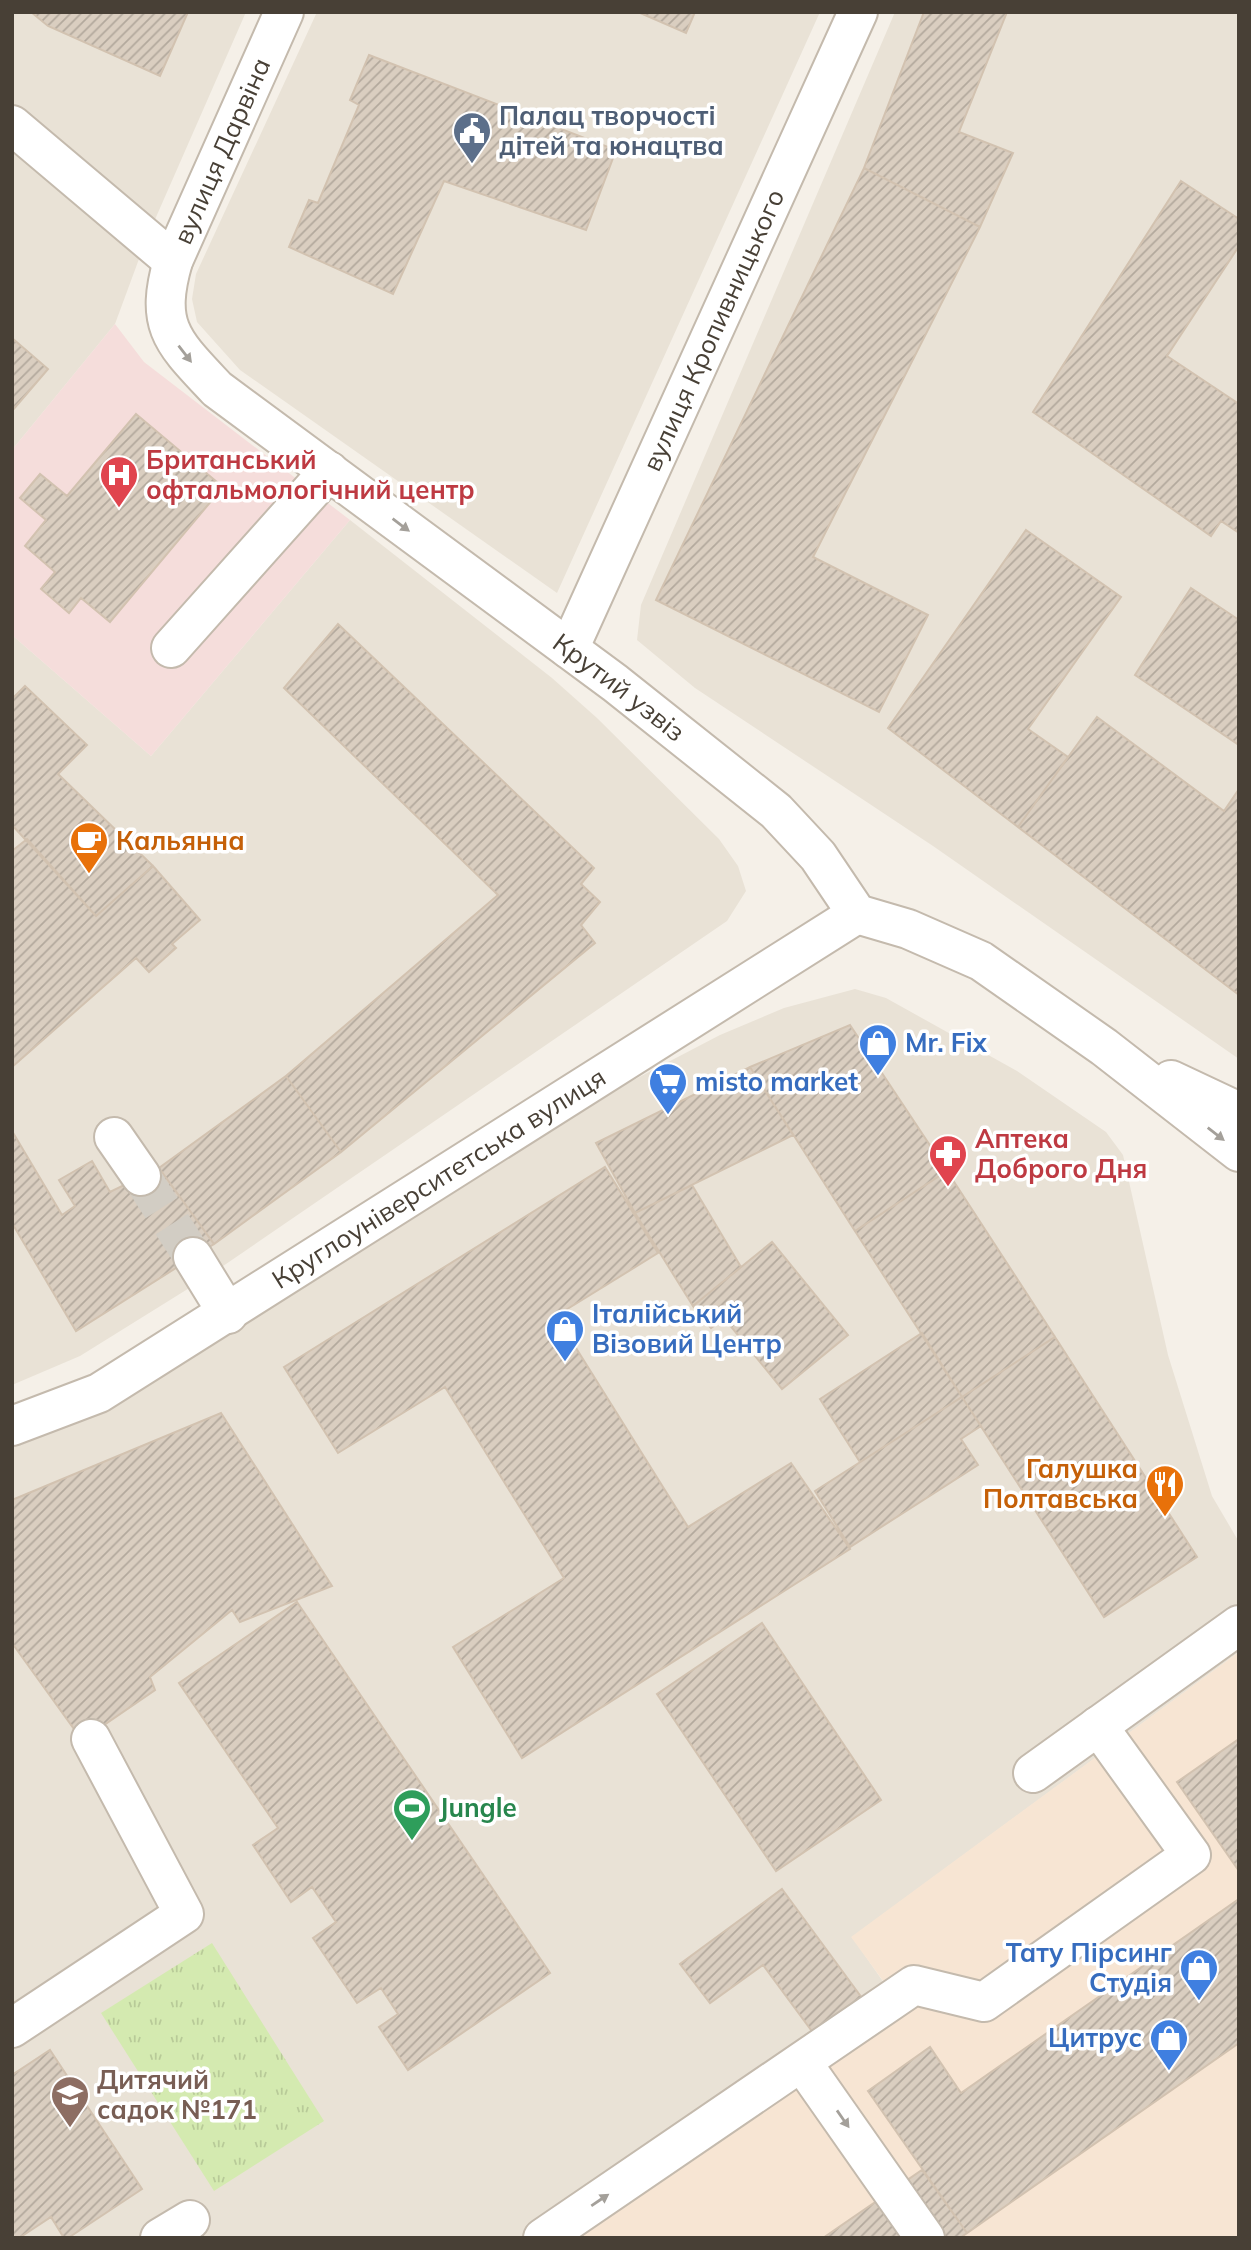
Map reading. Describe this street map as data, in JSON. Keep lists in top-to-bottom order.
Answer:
{
  "streets": {
    "street": [
      "вулиця Дарвіна",
      "вулиця Кропивницького",
      "Крутий узвіз",
      "Круглоуніверситетська вулиця"
    ]
  },
  "crossings": [
    ["вулиця Дарвіна", "Крутий узвіз"],
    ["вулиця Кропивницького", "Крутий узвіз"],
    ["Крутий узвіз", "Круглоуніверситетська вулиця"]
  ],
  "one_way": ["Крутий узвіз"],
  "places": {
    "public building": ["Палац творчості дітей та юнацтва"],
    "hospital": ["Британський офтальмологічний центр"],
    "cafe": ["Кальянна"],
    "shop": [
      "Mr. Fix",
      "Італійський Візовий Центр",
      "Тату Пірсинг Студія",
      "Цитрус"
    ],
    "supermarket": ["misto market"],
    "pharmacy": ["Аптека Доброго Дня"],
    "restaurant": ["Галушка Полтавська"],
    "sports": ["Jungle"],
    "school or university": ["Дитячий садок №171"]
  }
}
